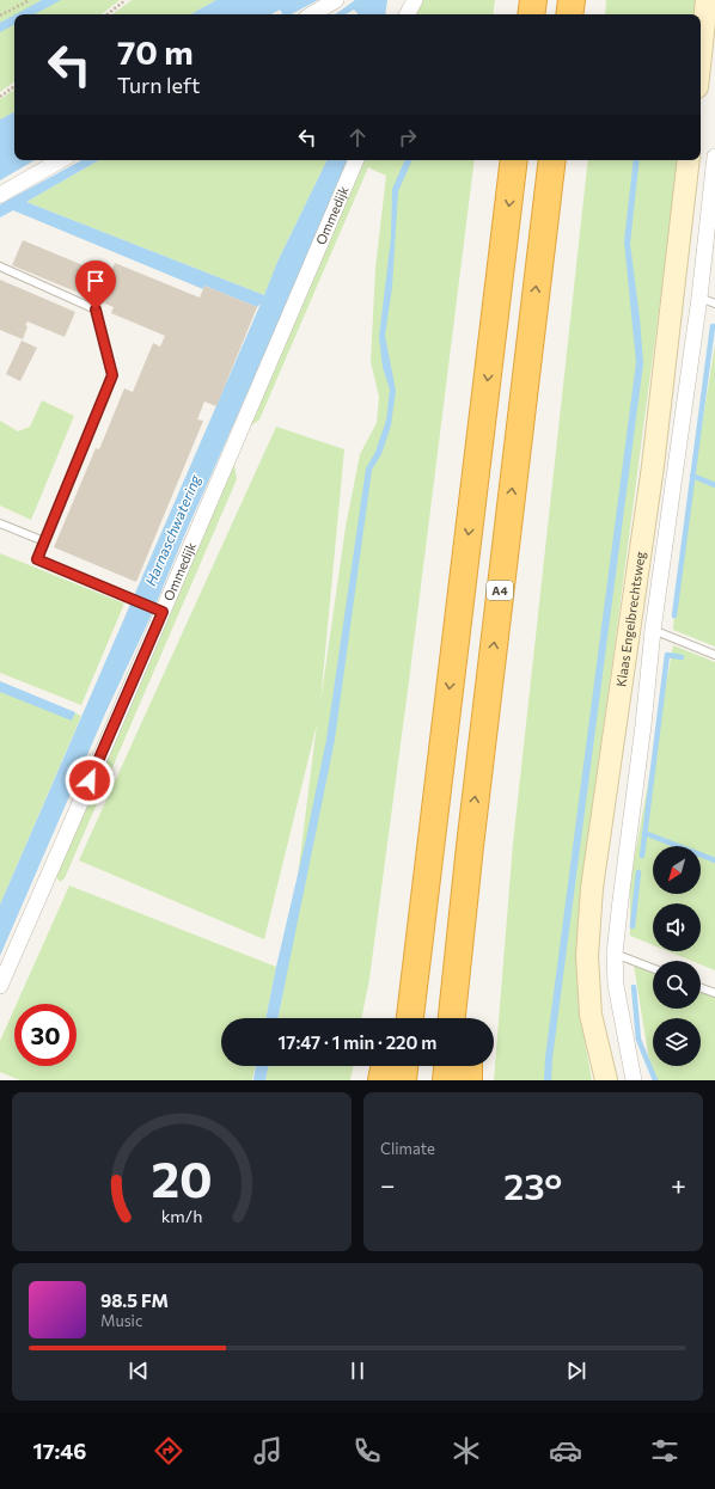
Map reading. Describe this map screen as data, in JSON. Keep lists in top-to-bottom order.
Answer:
{
  "streets": {
    "highway": ["A4"],
    "main road": ["Klaas Engelbrechtsweg"],
    "street": ["Ommedijk"]
  },
  "water": ["Harnaschwatering"],
  "north": "bottom left",
  "page": {
    "turn": ["70 m", "Turn left"],
    "limit": "30",
    "trip": "17:47 · 1 min · 220 m",
    "tile": "Climate",
    "heat": ["−", "23°", "+"],
    "song": ["98.5 FM", "Music"],
    "tabs": "17:46",
    "gauge": ["20", "km/h"]
  }
}
